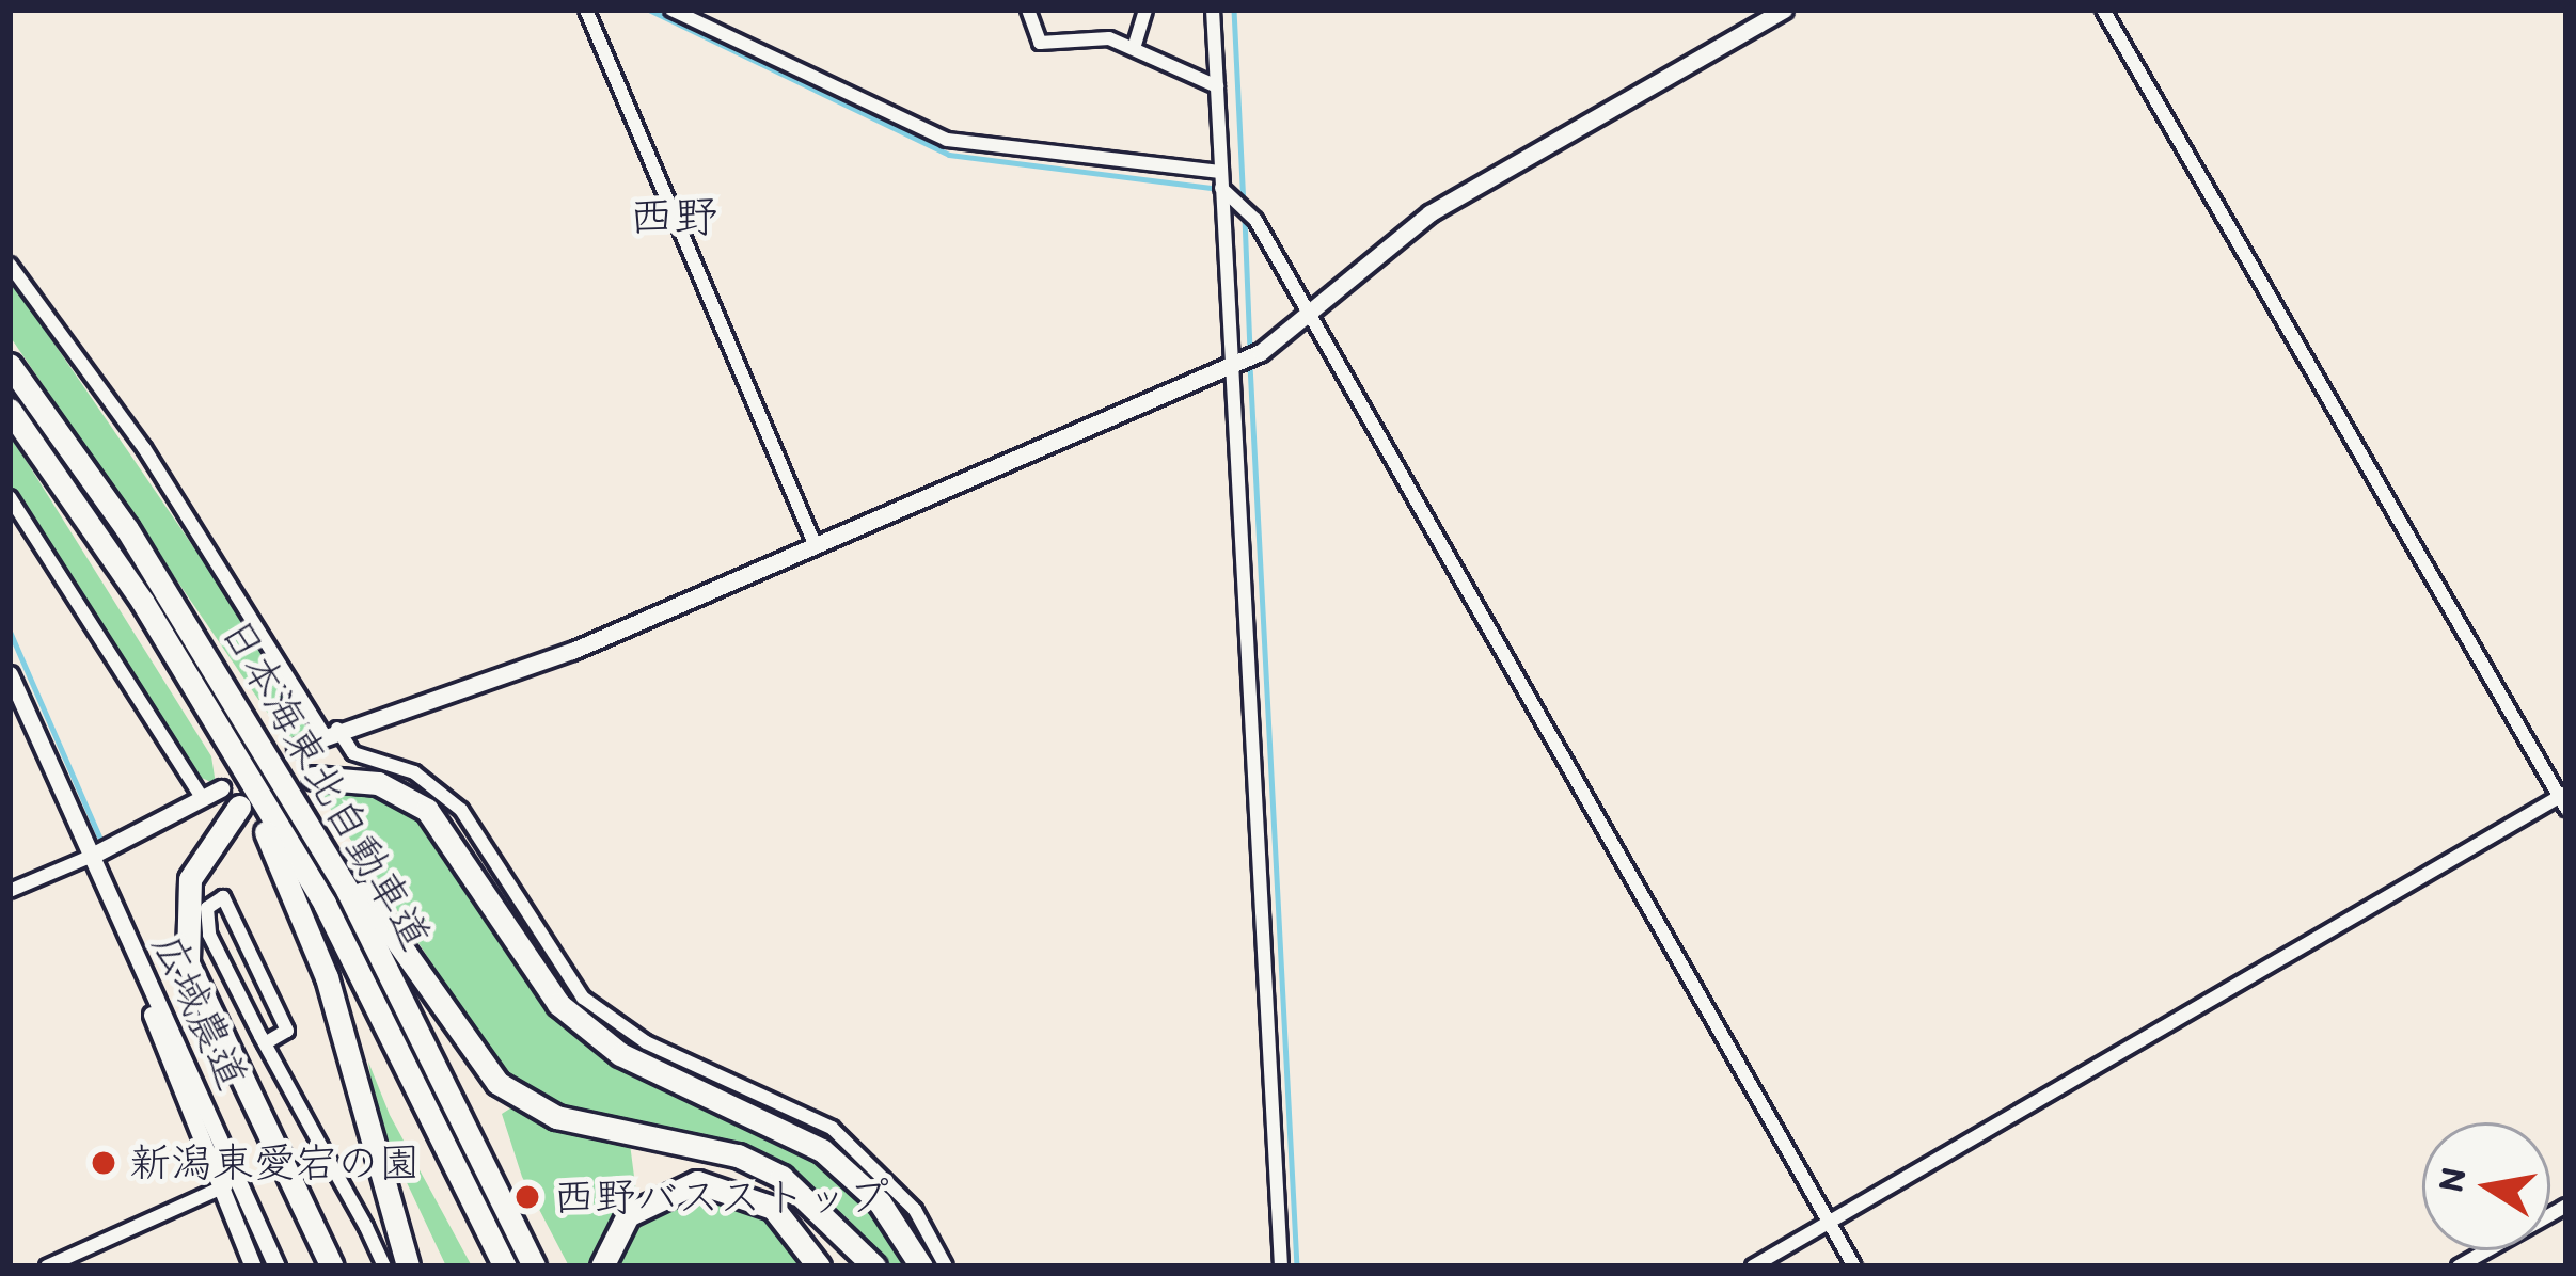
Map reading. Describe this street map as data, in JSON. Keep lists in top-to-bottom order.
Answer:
{
  "streets": {
    "highway": ["日本海東北自動車道"],
    "street": ["広域農道"]
  },
  "districts": ["西野"],
  "places": ["新潟東愛宕の園", "西野バスストップ"],
  "north": "left"
}
